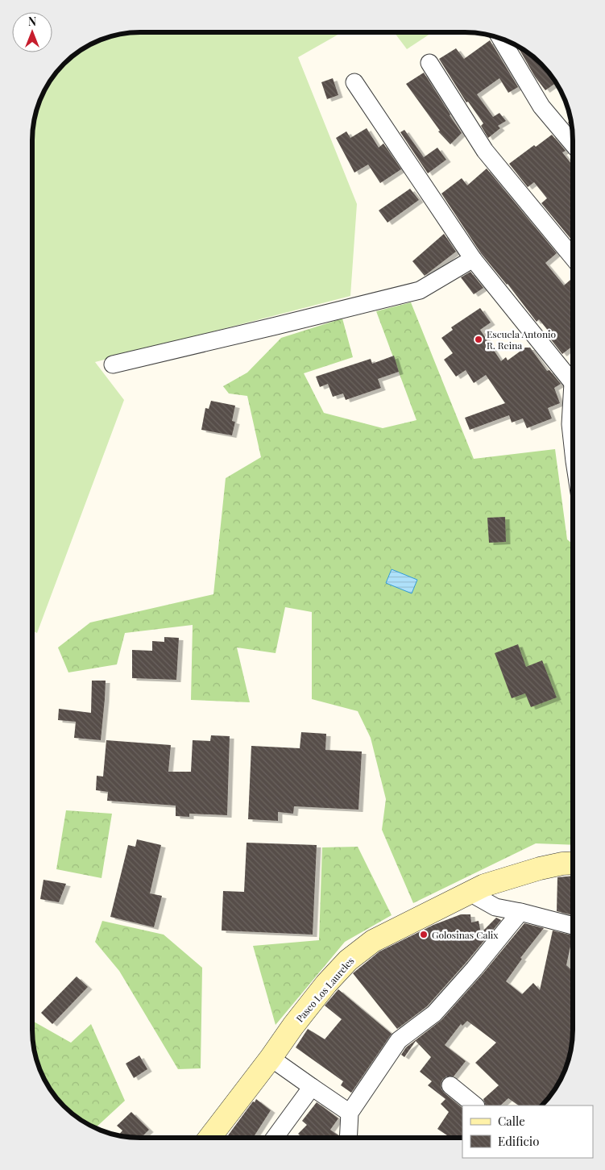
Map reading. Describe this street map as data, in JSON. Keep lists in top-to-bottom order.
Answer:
{
  "streets": {
    "street": ["Paseo Los Laureles"]
  },
  "places": ["Escuela Antonio R. Reina", "Golosinas Calix"],
  "legend": ["Calle", "Edificio"],
  "north": "top"
}
